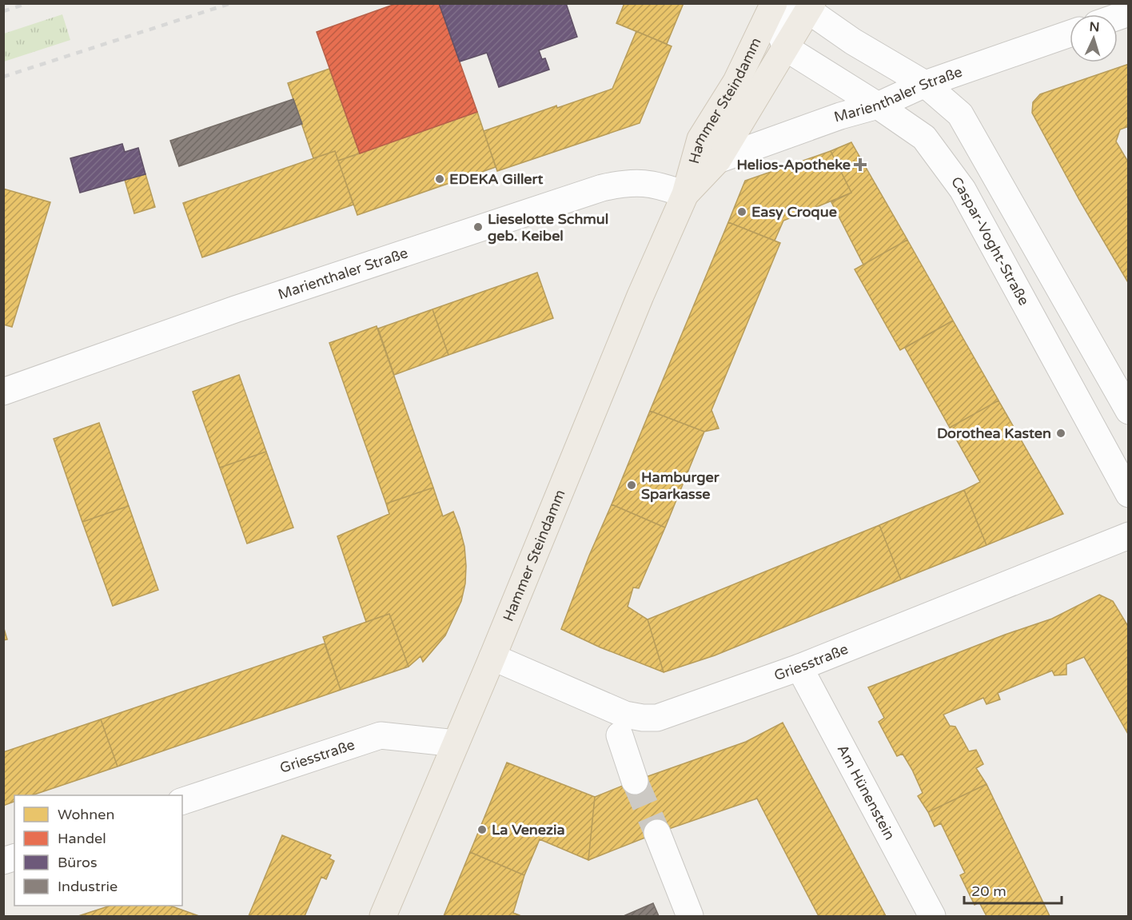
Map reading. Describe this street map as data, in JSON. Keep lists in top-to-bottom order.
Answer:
{
  "streets": {
    "main road": ["Hammer Steindamm"],
    "street": [
      "Marienthaler Straße",
      "Caspar-Voght-Straße",
      "Griesstraße",
      "Am Hünenstein"
    ]
  },
  "crossings": [
    ["Marienthaler Straße", "Hammer Steindamm"],
    ["Marienthaler Straße", "Caspar-Voght-Straße"],
    ["Hammer Steindamm", "Caspar-Voght-Straße"],
    ["Hammer Steindamm", "Griesstraße"],
    ["Griesstraße", "Am Hünenstein"]
  ],
  "places": {
    "health": ["Helios-Apotheke"],
    "other": [
      "EDEKA Gillert",
      "Easy Croque",
      "Lieselotte Schmul geb. Keibel",
      "Dorothea Kasten",
      "Hamburger Sparkasse",
      "La Venezia"
    ]
  },
  "legend": [
    "Wohnen",
    "Handel",
    "Büros",
    "Industrie"
  ],
  "scale_bar": "20 m",
  "north": "top"
}
